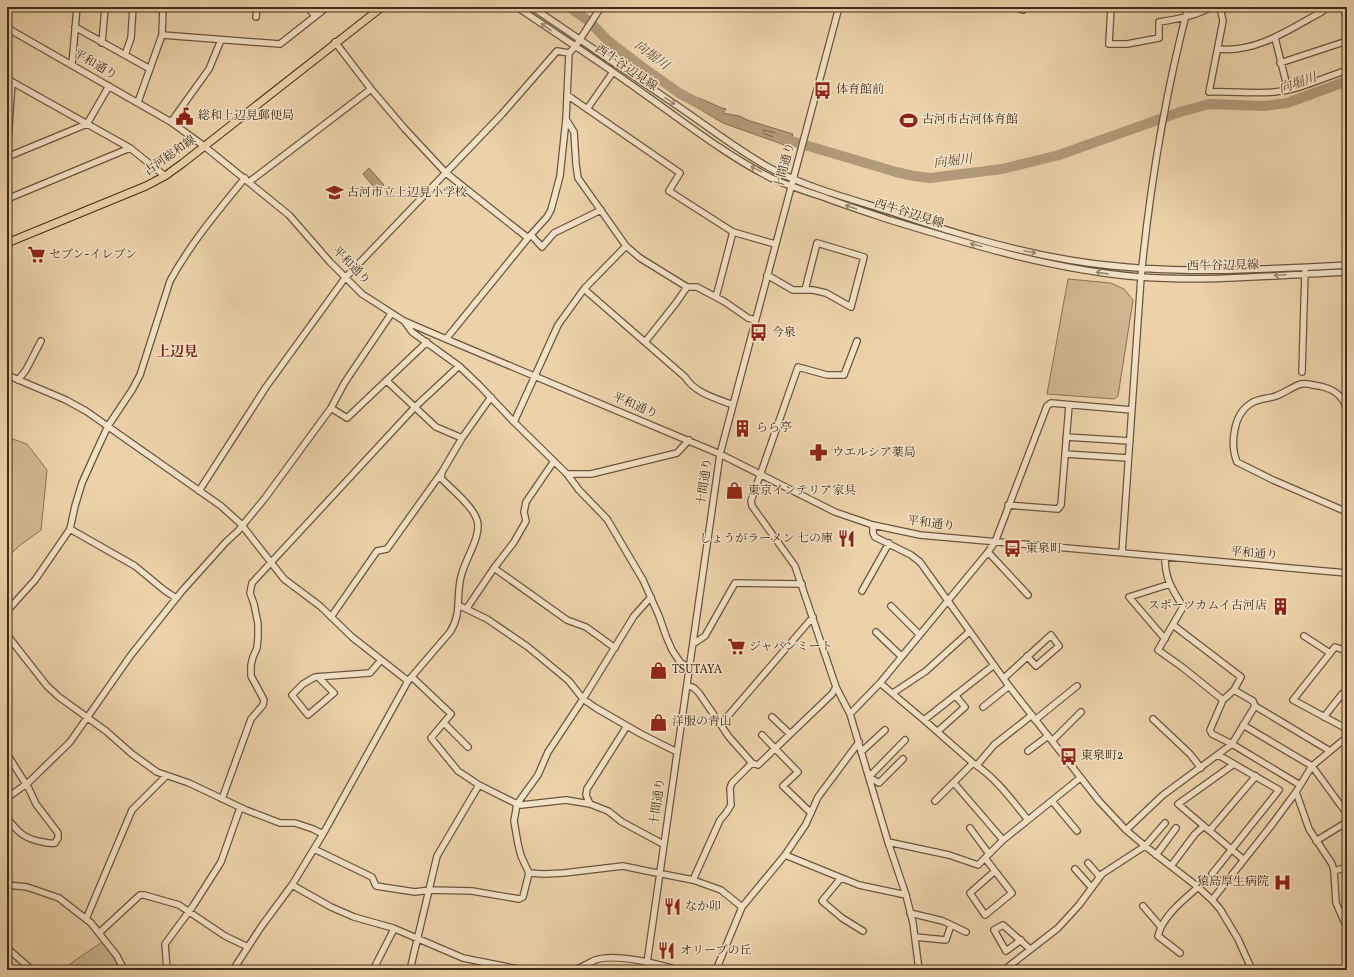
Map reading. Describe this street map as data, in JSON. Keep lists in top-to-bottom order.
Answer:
{
  "streets": {
    "main road": ["古河総和線"],
    "street": ["平和通り", "西牛谷辺見線", "十間通り"]
  },
  "crossings": [
    ["平和通り", "古河総和線"],
    ["平和通り", "十間通り"],
    ["西牛谷辺見線", "十間通り"]
  ],
  "districts": ["上辺見"],
  "water": ["向堀川"],
  "places": {
    "bus stop": [
      "体育館前",
      "今泉",
      "東泉町",
      "東泉町2"
    ],
    "public building": ["総和上辺見郵便局"],
    "sports": ["古河市古河体育館"],
    "school or university": ["古河市立上辺見小学校"],
    "supermarket": ["セブン-イレブン", "ジャパンミート"],
    "building": ["らら亭", "スポーツカムイ古河店"],
    "pharmacy": ["ウエルシア薬局"],
    "shop": ["東京インテリア家具", "TSUTAYA", "洋服の青山"],
    "restaurant": ["しょうがラーメン 七の庫", "なか卯", "オリーブの丘"],
    "hospital": ["猿島厚生病院"]
  }
}
